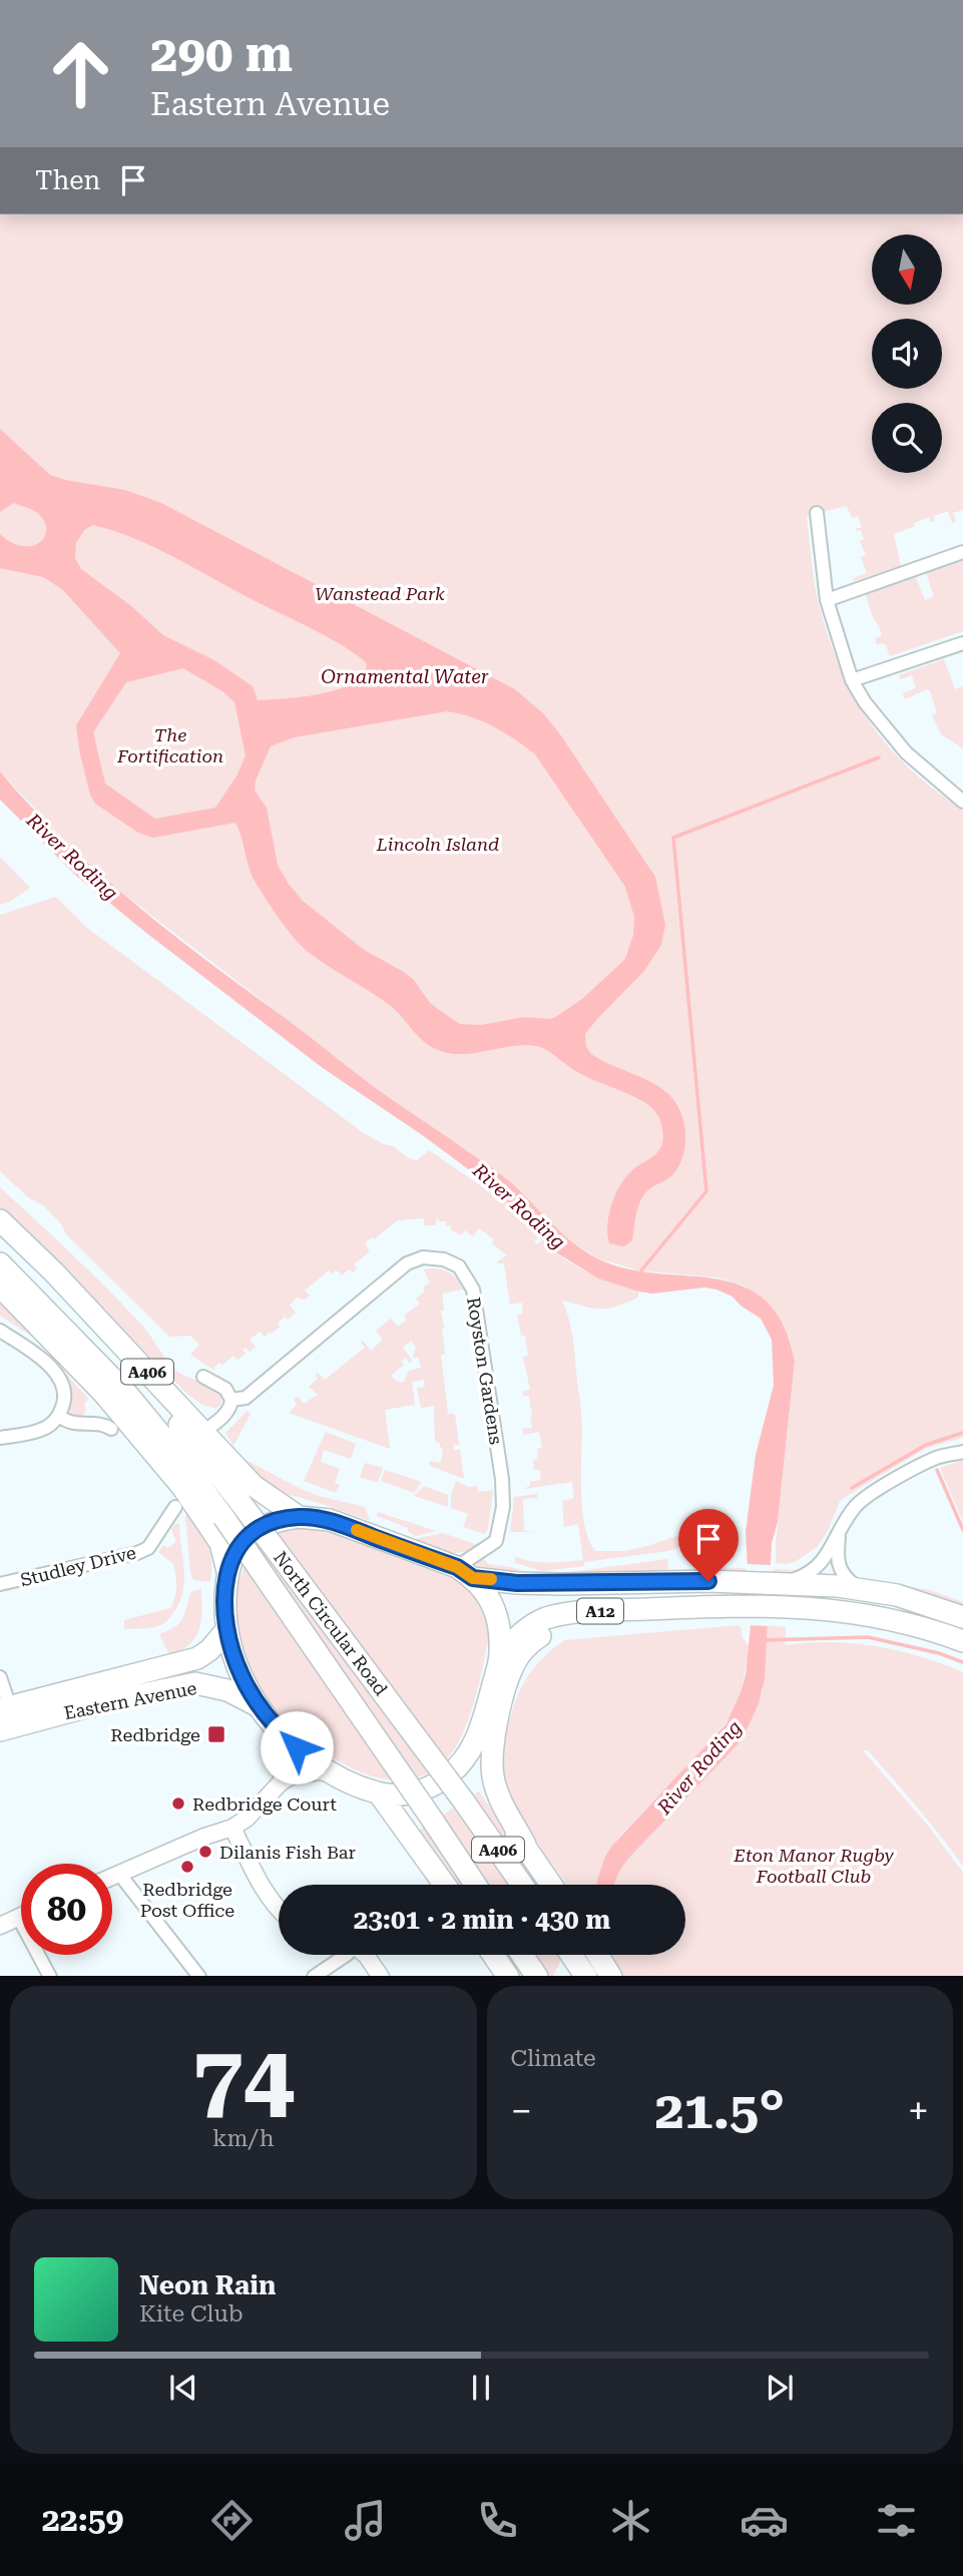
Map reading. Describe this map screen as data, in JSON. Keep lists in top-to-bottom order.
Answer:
{
  "streets": {
    "highway": [
      "A406",
      "A12",
      "North Circular Road",
      "Eastern Avenue"
    ],
    "street": ["Royston Gardens", "Studley Drive"]
  },
  "crossings": [
    ["Royston Gardens", "A406"],
    ["Royston Gardens", "A12"],
    ["A406", "A12"],
    ["A12", "Eastern Avenue"]
  ],
  "water": ["Ornamental Water", "River Roding"],
  "parks": [
    "Wanstead Park",
    "The Fortification",
    "Lincoln Island",
    "Eton Manor Rugby Football Club"
  ],
  "places": {
    "transit": ["Redbridge"],
    "other": ["Redbridge Court", "Dilanis Fish Bar", "Redbridge Post Office"]
  },
  "north": "bottom",
  "page": {
    "turn": ["290 m", "Eastern Avenue"],
    "then": "Then",
    "limit": "80",
    "trip": "23:01 · 2 min · 430 m",
    "tile": [
      ["74", "km/h"],
      "Climate"
    ],
    "heat": ["−", "21.5°", "+"],
    "song": ["Neon Rain", "Kite Club"],
    "tabs": "22:59"
  }
}
